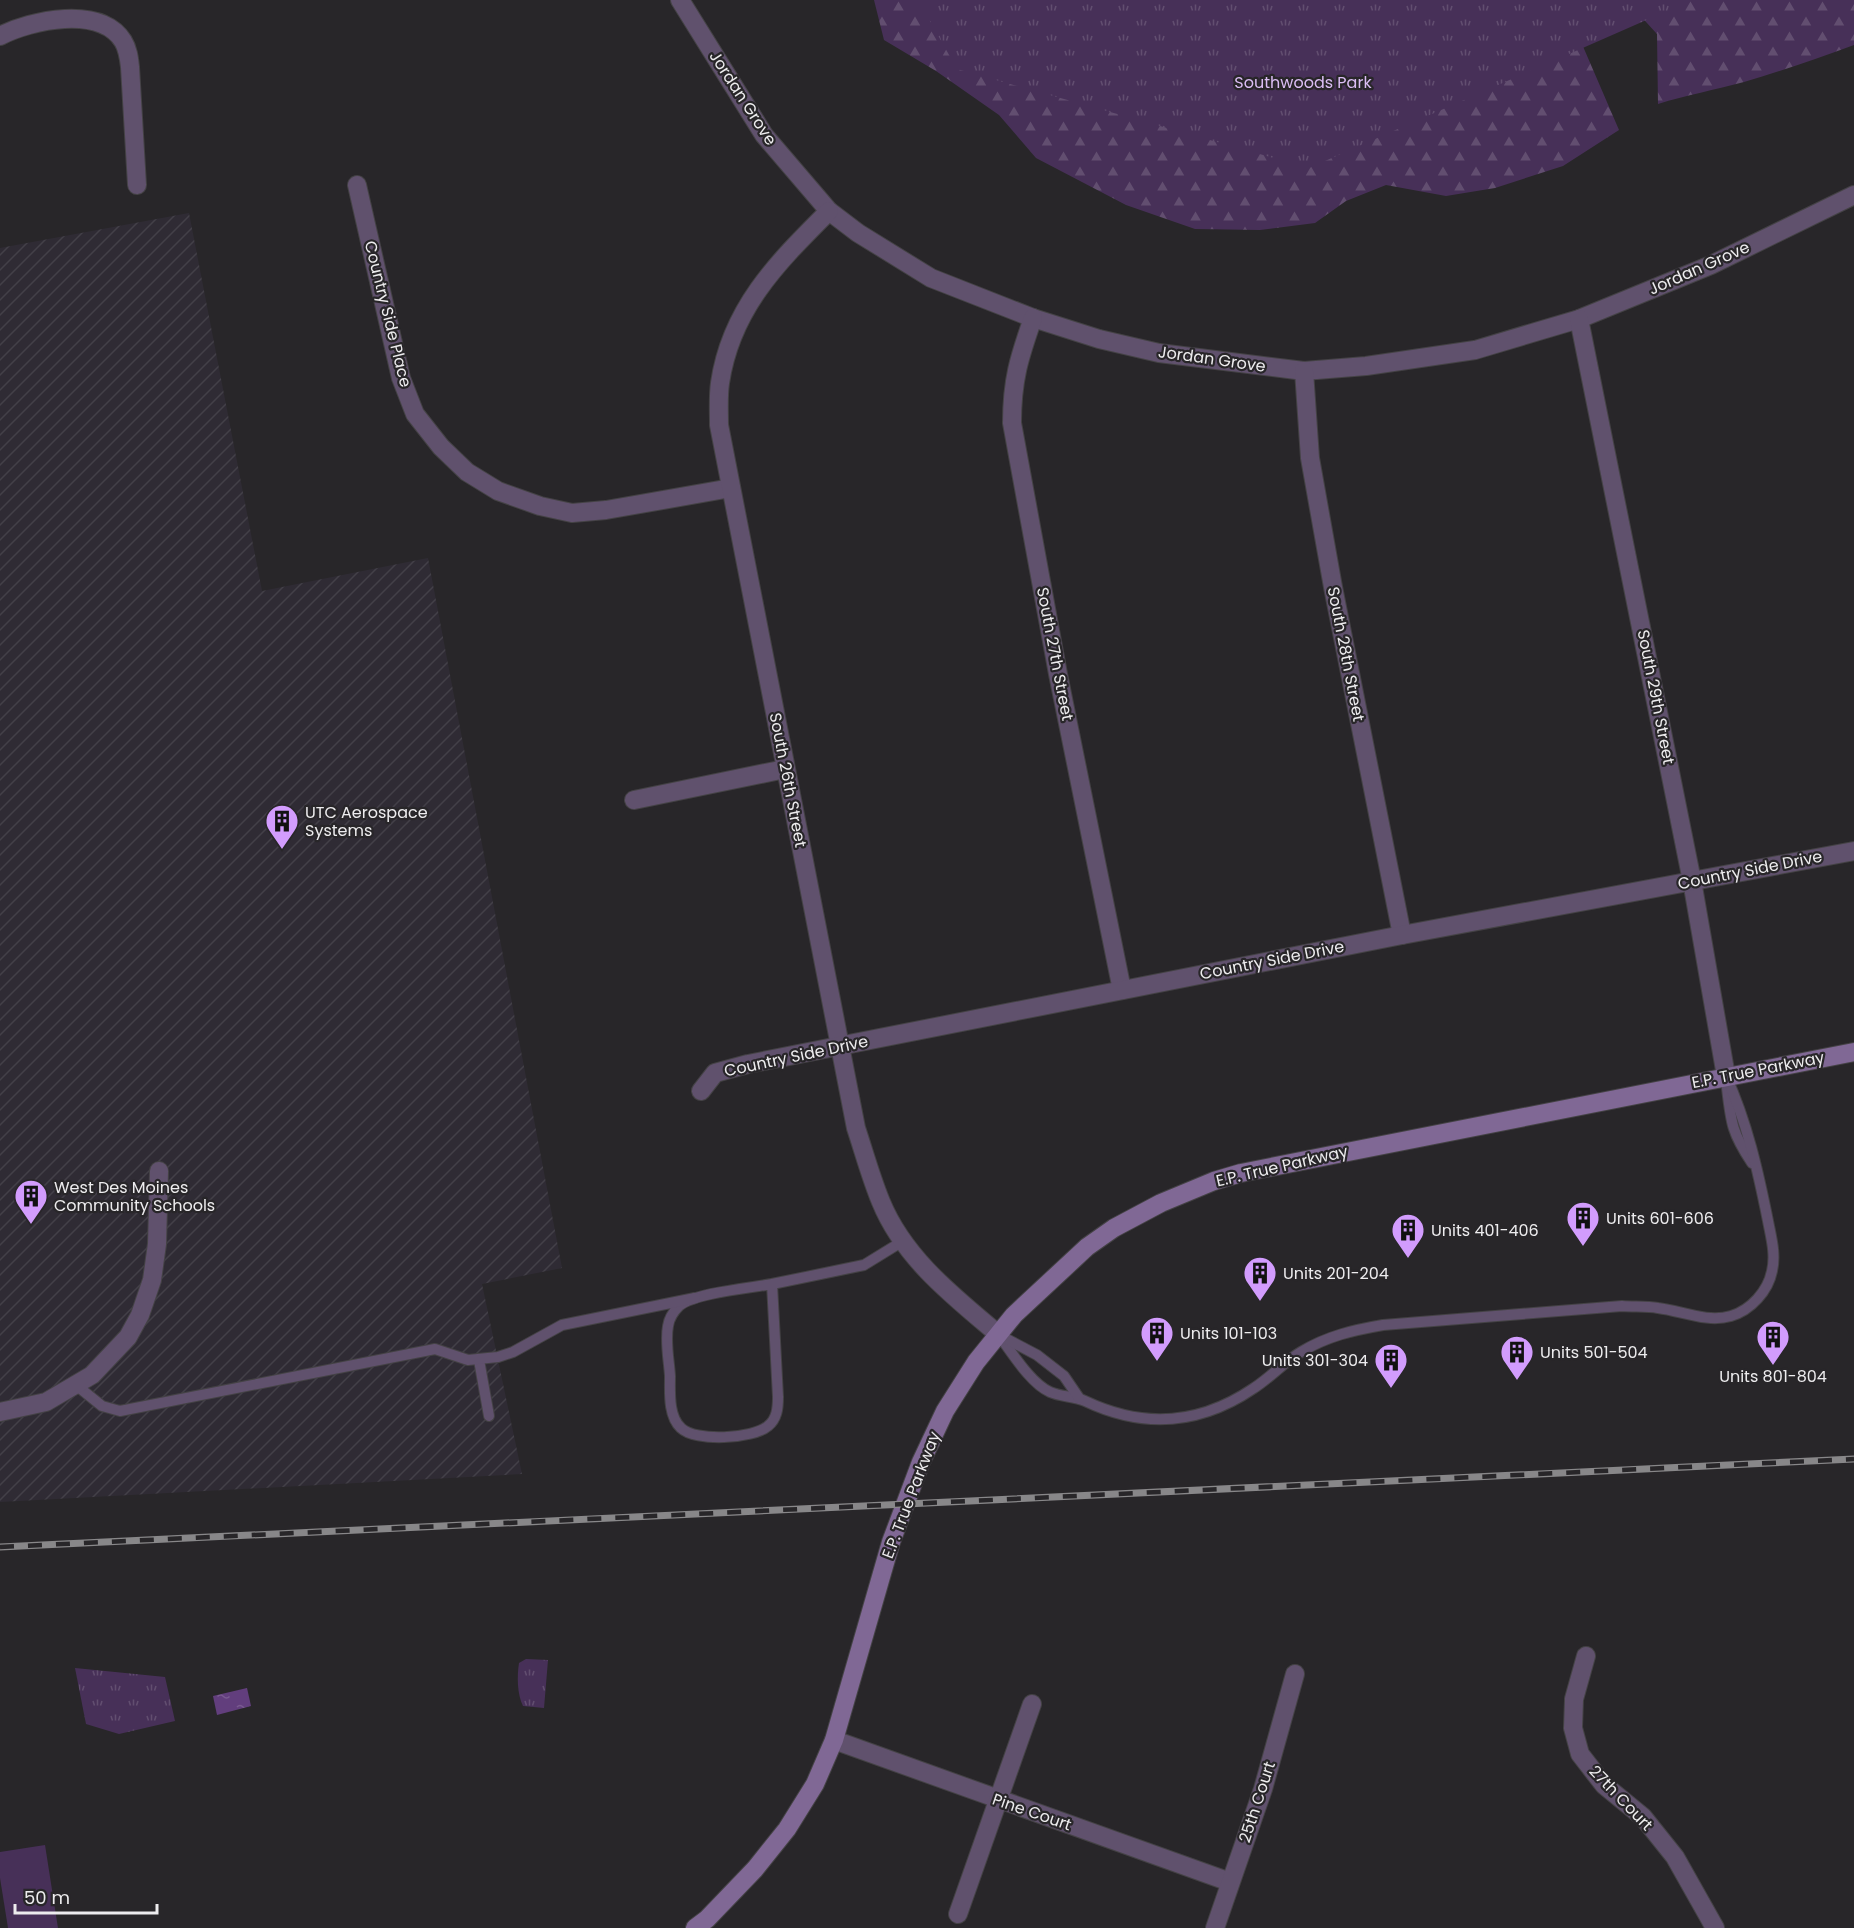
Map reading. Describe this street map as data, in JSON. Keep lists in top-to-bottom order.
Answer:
{
  "streets": {
    "main road": ["E.P. True Parkway"],
    "street": [
      "Jordan Grove",
      "Country Side Place",
      "South 27th Street",
      "South 28th Street",
      "South 29th Street",
      "South 26th Street",
      "Country Side Drive",
      "27th Court",
      "25th Court",
      "Pine Court"
    ]
  },
  "crossings": [
    ["Jordan Grove", "South 27th Street"],
    ["Jordan Grove", "South 28th Street"],
    ["Jordan Grove", "South 29th Street"],
    ["Jordan Grove", "South 26th Street"],
    ["Country Side Place", "South 26th Street"],
    ["South 27th Street", "Country Side Drive"],
    ["South 28th Street", "Country Side Drive"],
    ["South 29th Street", "Country Side Drive"],
    ["South 29th Street", "E.P. True Parkway"],
    ["South 26th Street", "Country Side Drive"],
    ["South 26th Street", "E.P. True Parkway"],
    ["E.P. True Parkway", "Pine Court"],
    ["25th Court", "Pine Court"]
  ],
  "parks": ["Southwoods Park"],
  "places": {
    "building": [
      "UTC Aerospace Systems",
      "West Des Moines Community Schools",
      "Units 601-606",
      "Units 401-406",
      "Units 201-204",
      "Units 101-103",
      "Units 801-804",
      "Units 501-504",
      "Units 301-304"
    ]
  },
  "scale_bar": "50 m"
}
